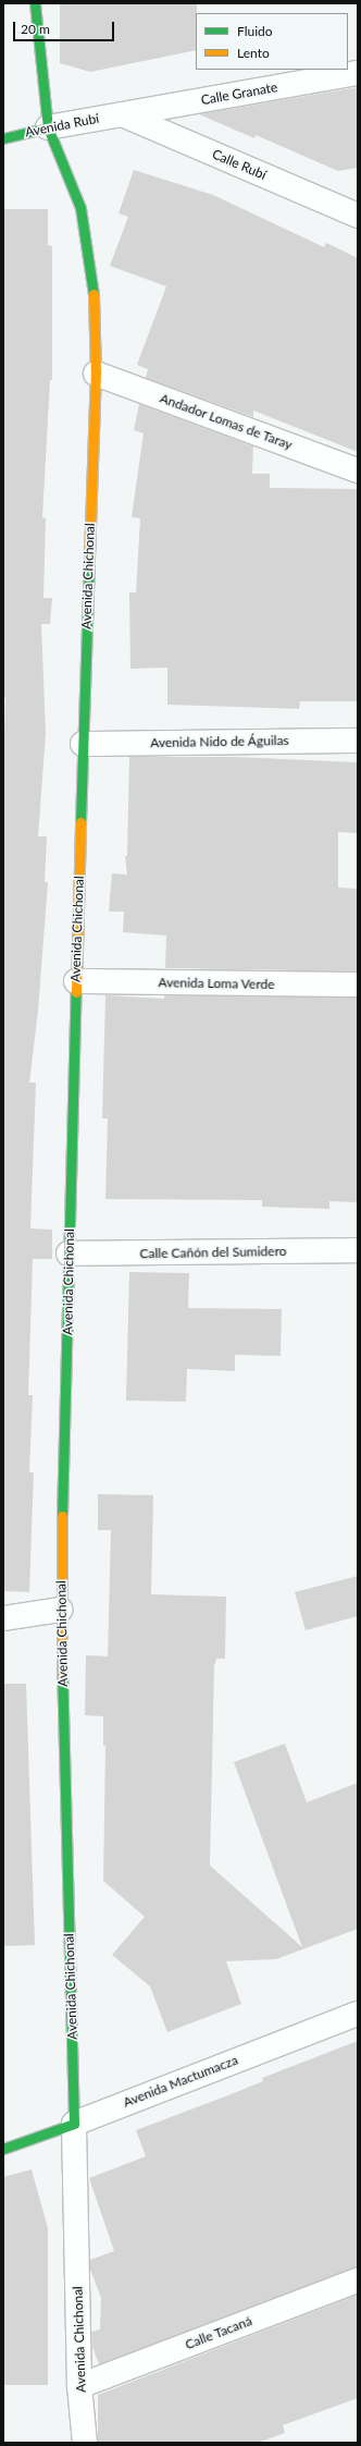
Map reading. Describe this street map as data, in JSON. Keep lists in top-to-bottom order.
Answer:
{
  "streets": {
    "street": [
      "Calle Granate",
      "Avenida Rubí",
      "Calle Rubí",
      "Andador Lomas de Taray",
      "Avenida Chichonal",
      "Avenida Nido de Águilas",
      "Avenida Loma Verde",
      "Calle Cañón del Sumidero",
      "Avenida Mactumacza",
      "Calle Tacaná"
    ]
  },
  "crossings": [
    ["Calle Granate", "Avenida Rubí"],
    ["Calle Granate", "Calle Rubí"],
    ["Avenida Rubí", "Calle Rubí"],
    ["Avenida Rubí", "Avenida Chichonal"],
    ["Andador Lomas de Taray", "Avenida Chichonal"],
    ["Avenida Chichonal", "Avenida Nido de Águilas"],
    ["Avenida Chichonal", "Avenida Loma Verde"],
    ["Avenida Chichonal", "Calle Cañón del Sumidero"],
    ["Avenida Chichonal", "Avenida Mactumacza"],
    ["Avenida Chichonal", "Calle Tacaná"]
  ],
  "legend": ["Fluido", "Lento"],
  "scale_bar": "20 m"
}
